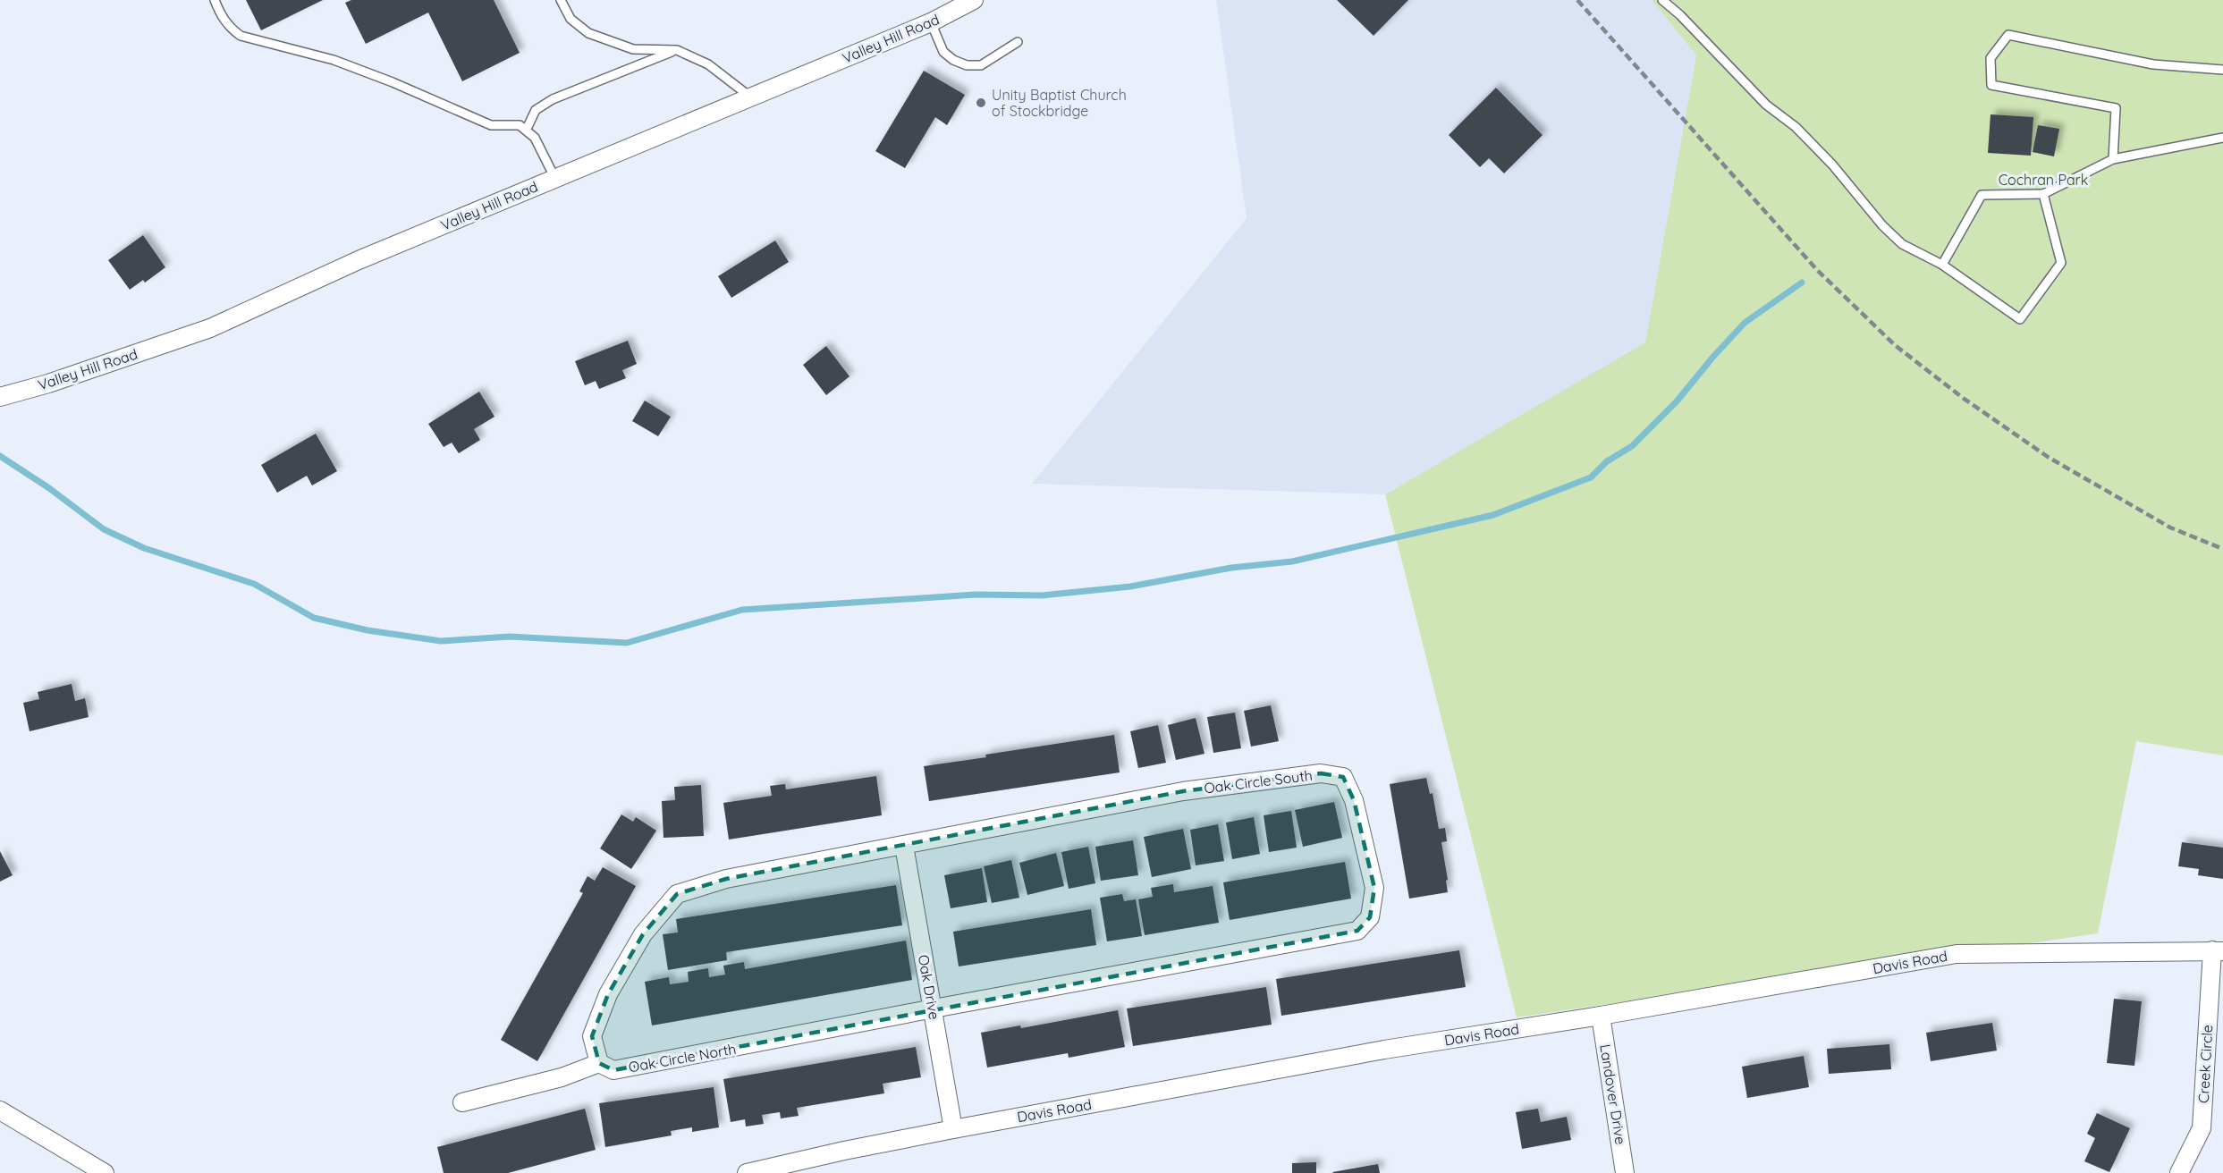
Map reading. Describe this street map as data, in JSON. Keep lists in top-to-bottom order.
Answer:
{
  "streets": {
    "street": [
      "Valley Hill Road",
      "Oak Circle South",
      "Davis Road",
      "Oak Drive",
      "Oak Circle North",
      "Creek Circle",
      "Landover Drive"
    ]
  },
  "crossings": [
    ["Oak Circle South", "Oak Drive"],
    ["Oak Circle South", "Oak Circle North"],
    ["Davis Road", "Oak Drive"],
    ["Davis Road", "Creek Circle"],
    ["Davis Road", "Landover Drive"],
    ["Oak Drive", "Oak Circle North"]
  ],
  "parks": ["Cochran Park"],
  "places": ["Unity Baptist Church of Stockbridge"]
}
